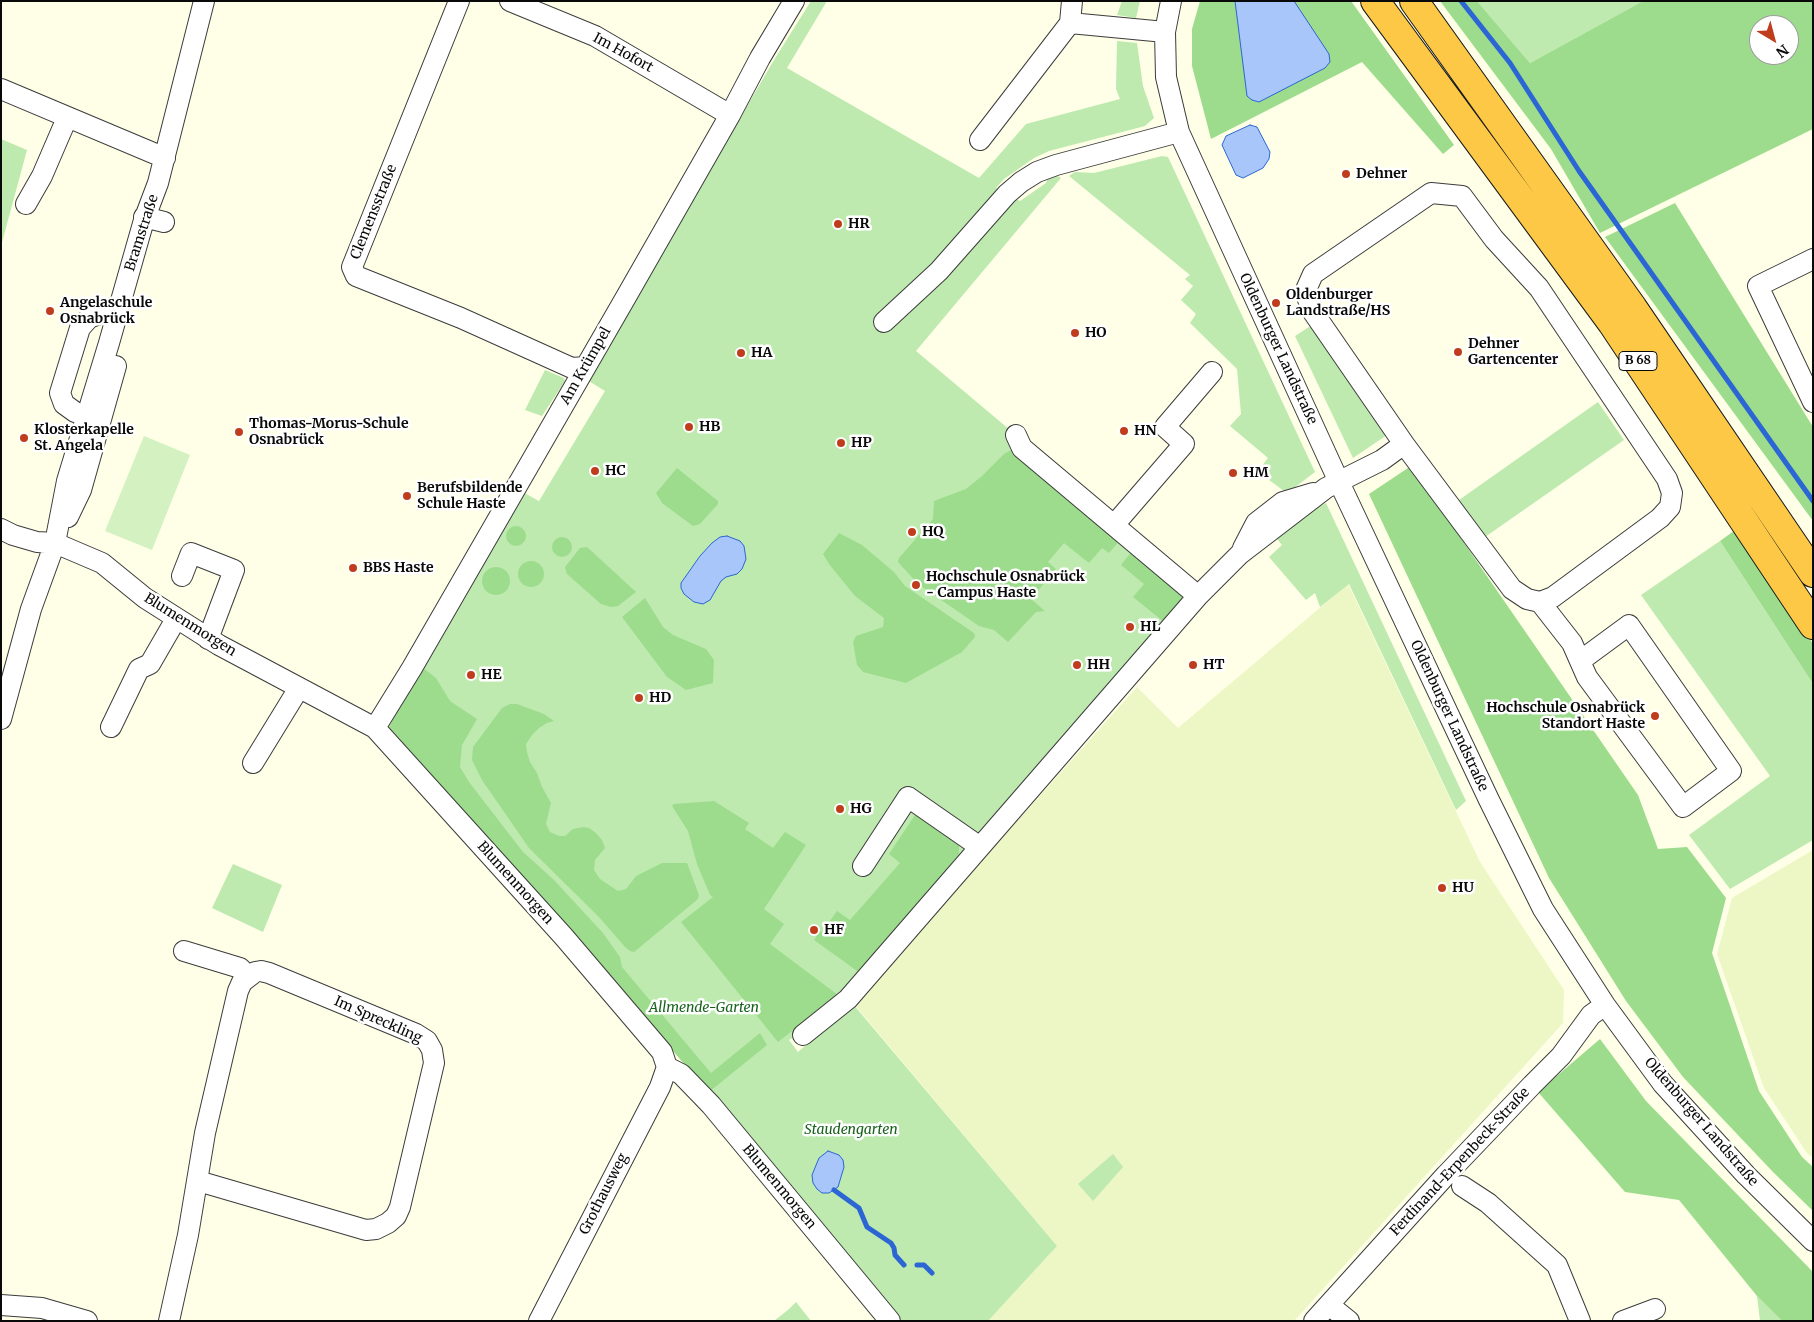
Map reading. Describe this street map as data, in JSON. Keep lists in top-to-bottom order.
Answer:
{
  "streets": {
    "highway": ["B 68"],
    "street": [
      "Im Hofort",
      "Clemensstraße",
      "Bramstraße",
      "Oldenburger Landstraße",
      "Am Krümpel",
      "Blumenmorgen",
      "Im Spreckling",
      "Ferdinand-Erpenbeck-Straße",
      "Grothausweg"
    ]
  },
  "crossings": [
    ["Im Hofort", "Am Krümpel"],
    ["Clemensstraße", "Am Krümpel"],
    ["Bramstraße", "Blumenmorgen"],
    ["Oldenburger Landstraße", "Ferdinand-Erpenbeck-Straße"],
    ["Am Krümpel", "Blumenmorgen"],
    ["Blumenmorgen", "Grothausweg"]
  ],
  "parks": ["Allmende-Garten", "Staudengarten"],
  "places": [
    "Dehner",
    "HR",
    "Oldenburger Landstraße/HS",
    "Angelaschule Osnabrück",
    "HO",
    "Dehner Gartencenter",
    "HA",
    "HB",
    "HN",
    "Thomas-Morus-Schule Osnabrück",
    "Klosterkapelle St. Angela",
    "HP",
    "HC",
    "HM",
    "Berufsbildende Schule Haste",
    "HQ",
    "BBS Haste",
    "Hochschule Osnabrück - Campus Haste",
    "HL",
    "HH",
    "HT",
    "HE",
    "HD",
    "Hochschule Osnabrück Standort Haste",
    "HG",
    "HU",
    "HF"
  ],
  "north": "bottom right"
}
